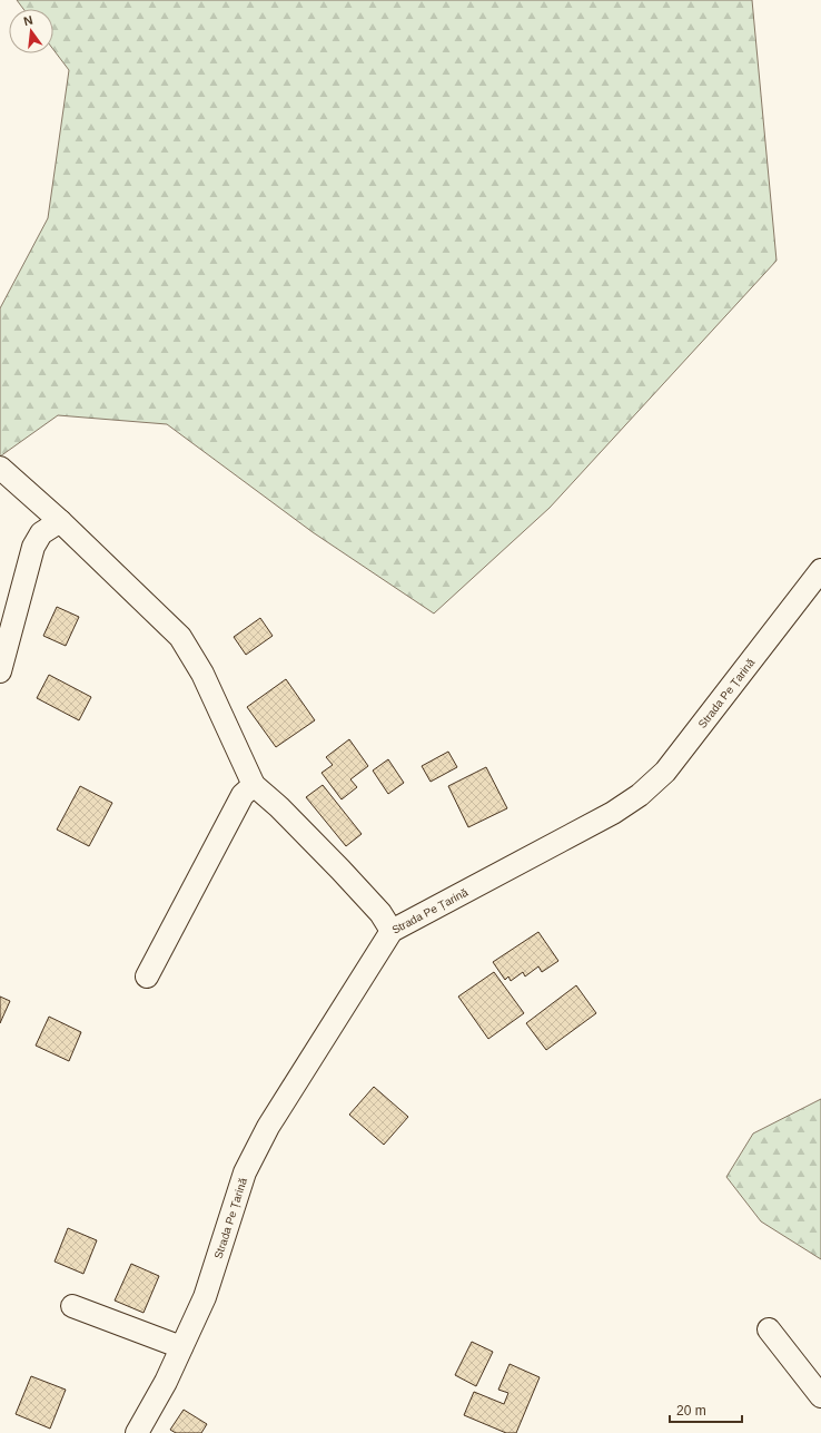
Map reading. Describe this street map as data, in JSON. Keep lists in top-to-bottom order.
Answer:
{
  "streets": {
    "street": ["Strada Pe Țarină"]
  },
  "scale_bar": "20 m",
  "north": "top"
}
